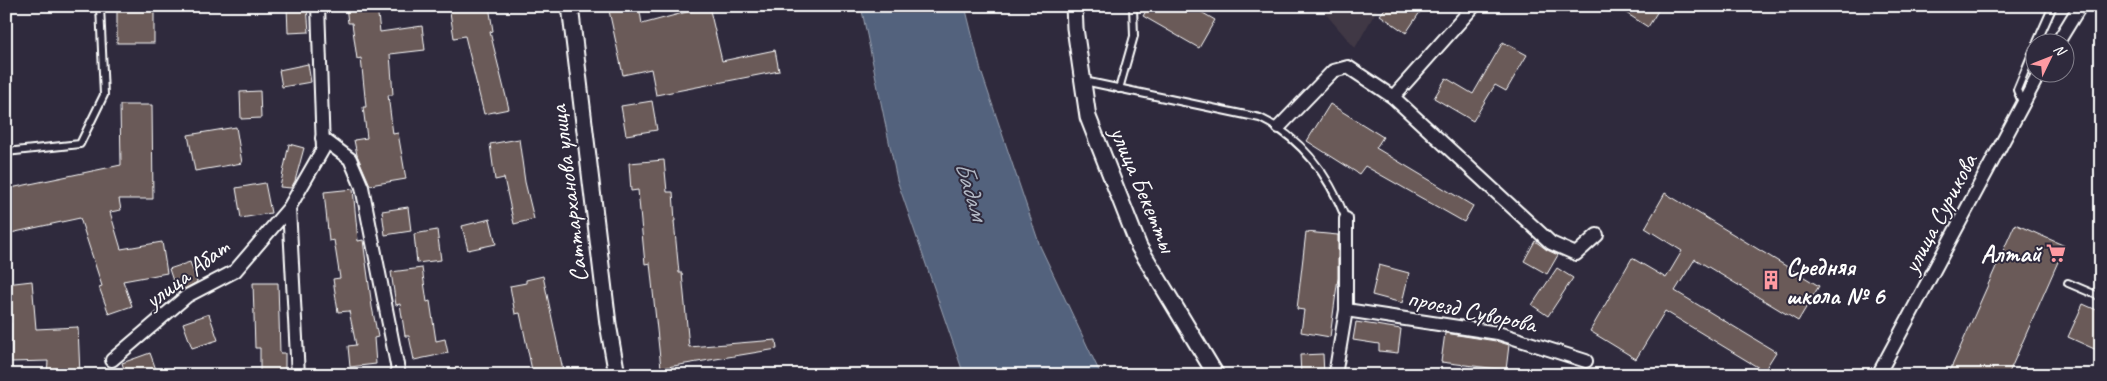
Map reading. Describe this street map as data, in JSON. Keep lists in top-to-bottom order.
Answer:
{
  "streets": {
    "street": [
      "улица Бекетты",
      "Саттарханова улица",
      "улица Сурикова",
      "улица Абат",
      "проезд Суворова"
    ]
  },
  "water": ["Бадам"],
  "places": {
    "supermarket": ["Алтай"],
    "building": ["Средняя школа № 6"]
  },
  "north": "top right"
}
